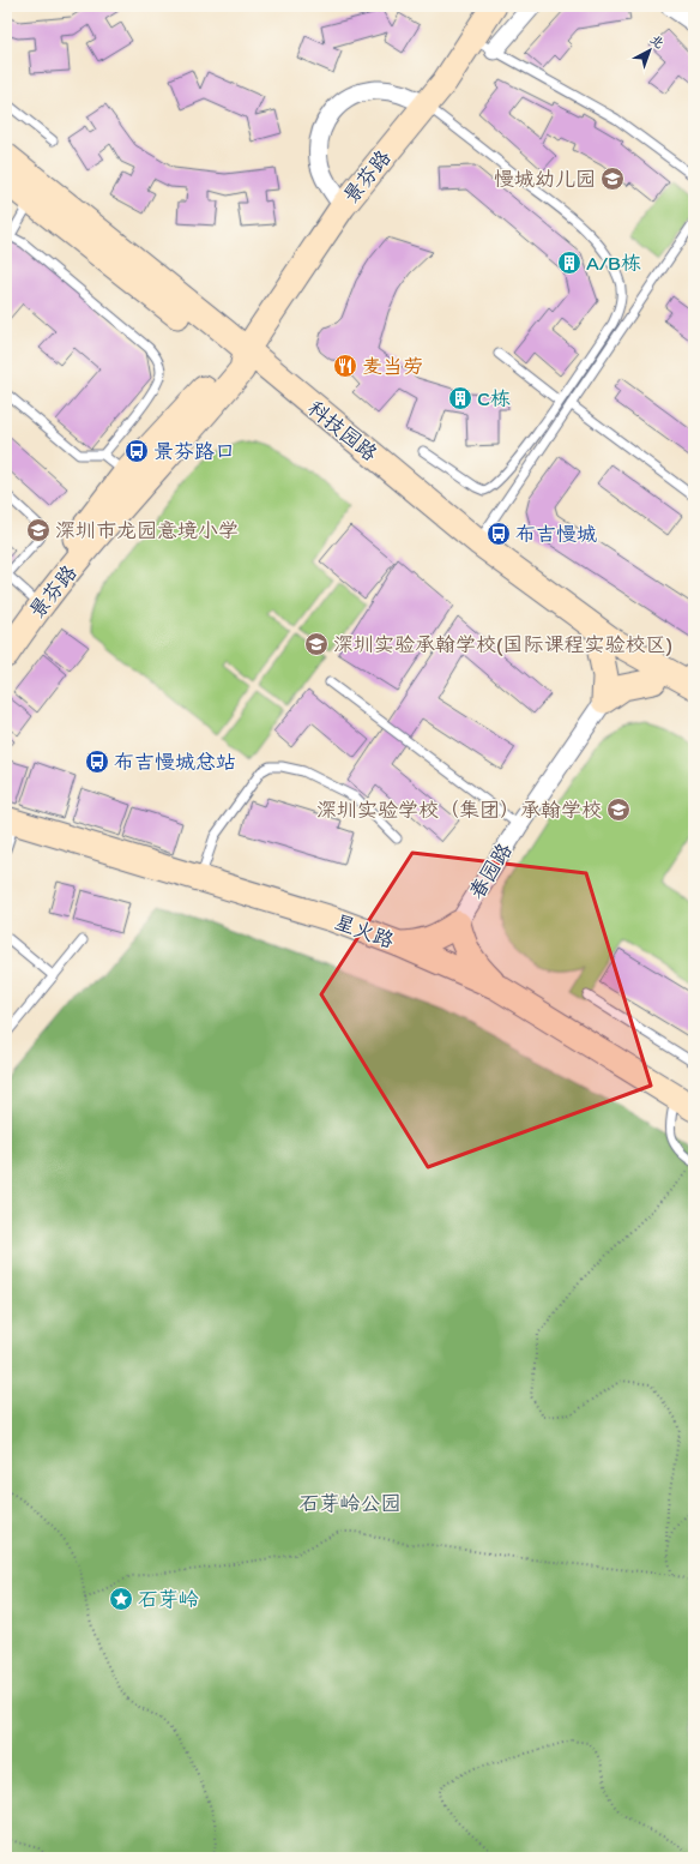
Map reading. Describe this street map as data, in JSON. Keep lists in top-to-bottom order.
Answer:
{
  "streets": {
    "street": [
      "景芬路",
      "科技园路",
      "春园路",
      "星火路"
    ]
  },
  "crossings": [
    ["景芬路", "科技园路"],
    ["科技园路", "春园路"],
    ["春园路", "星火路"]
  ],
  "parks": ["石芽岭公园"],
  "places": {
    "school or university": [
      "慢城幼儿园",
      "深圳市龙园意境小学",
      "深圳实验承翰学校(国际课程实验校区)",
      "深圳实验学校（集团）承翰学校"
    ],
    "building": ["A/B栋", "C栋"],
    "restaurant": ["麦当劳"],
    "bus stop": ["景芬路口", "布吉慢城", "布吉慢城总站"],
    "place": ["石芽岭"]
  },
  "north": "top right"
}
